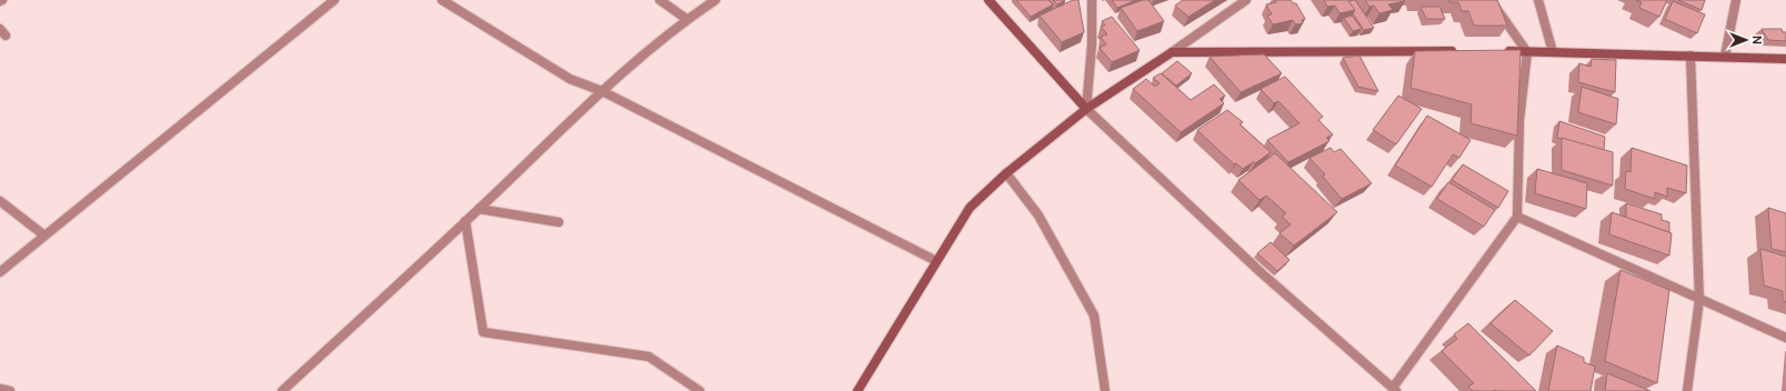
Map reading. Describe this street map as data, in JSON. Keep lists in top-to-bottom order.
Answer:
{
  "north": "right"
}
